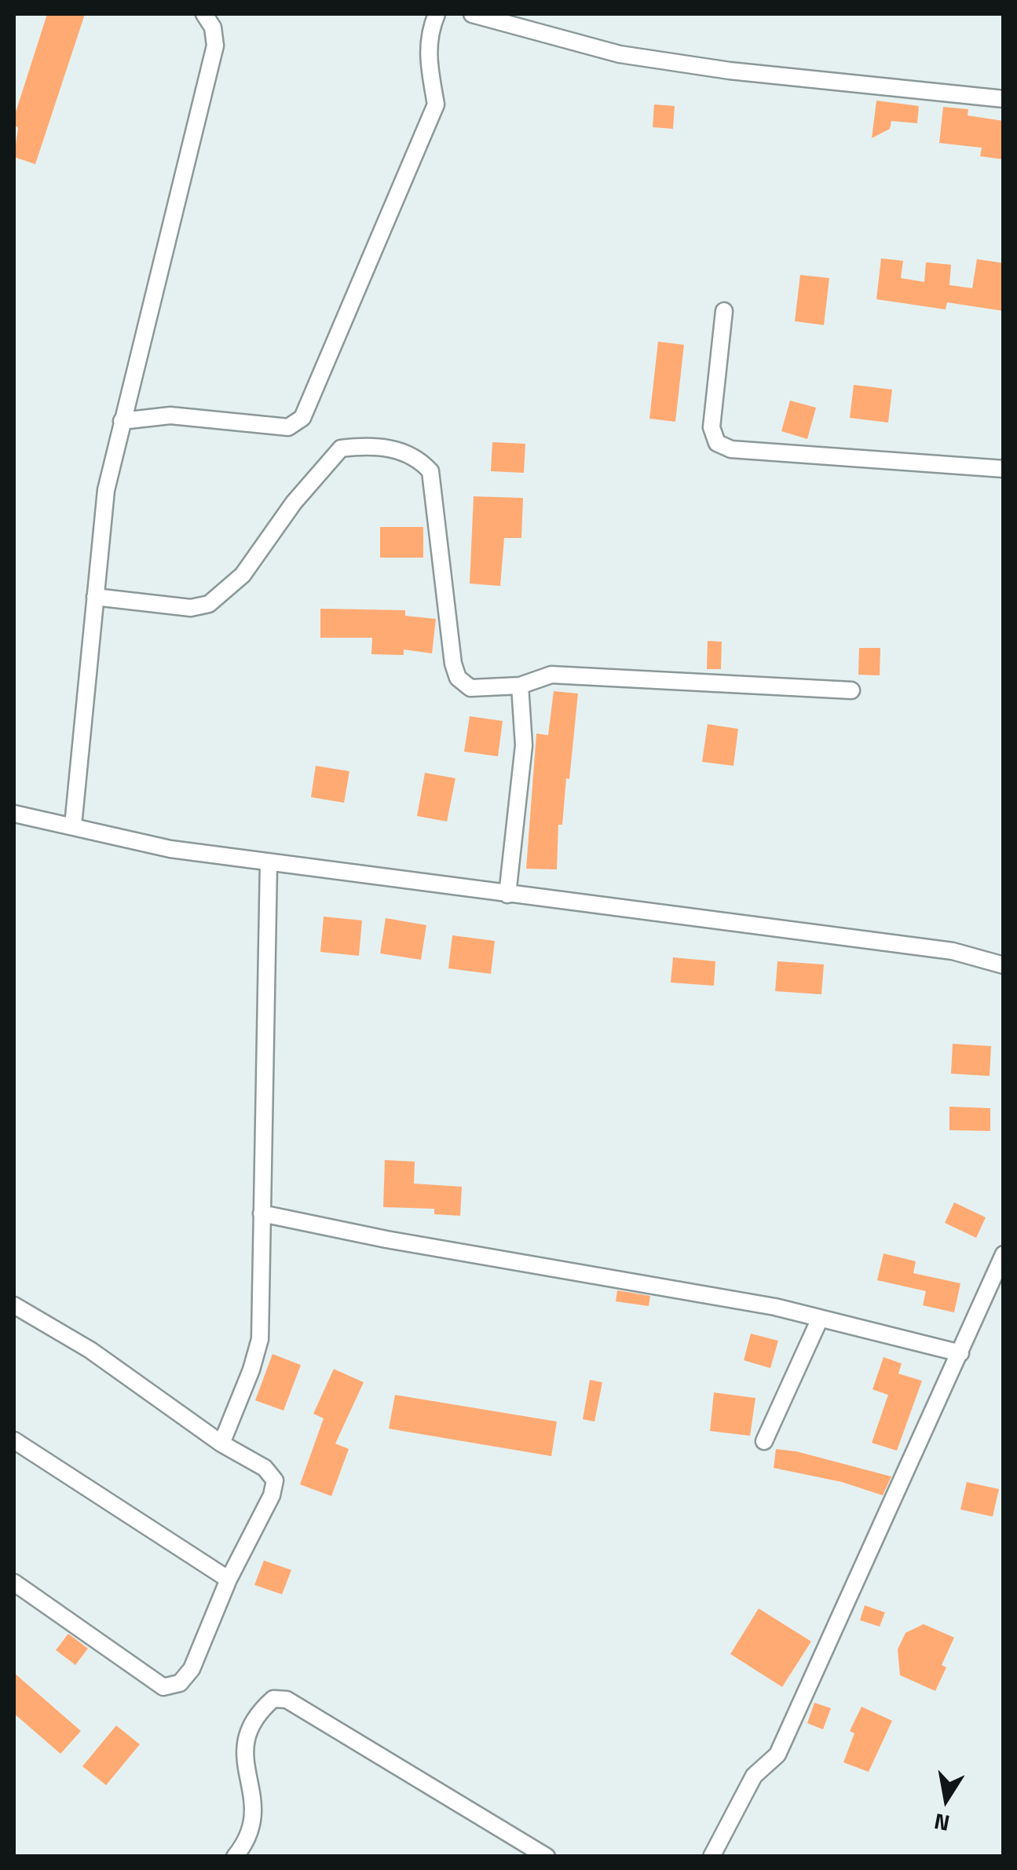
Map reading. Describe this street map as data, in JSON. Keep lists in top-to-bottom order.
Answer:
{
  "north": "bottom"
}
